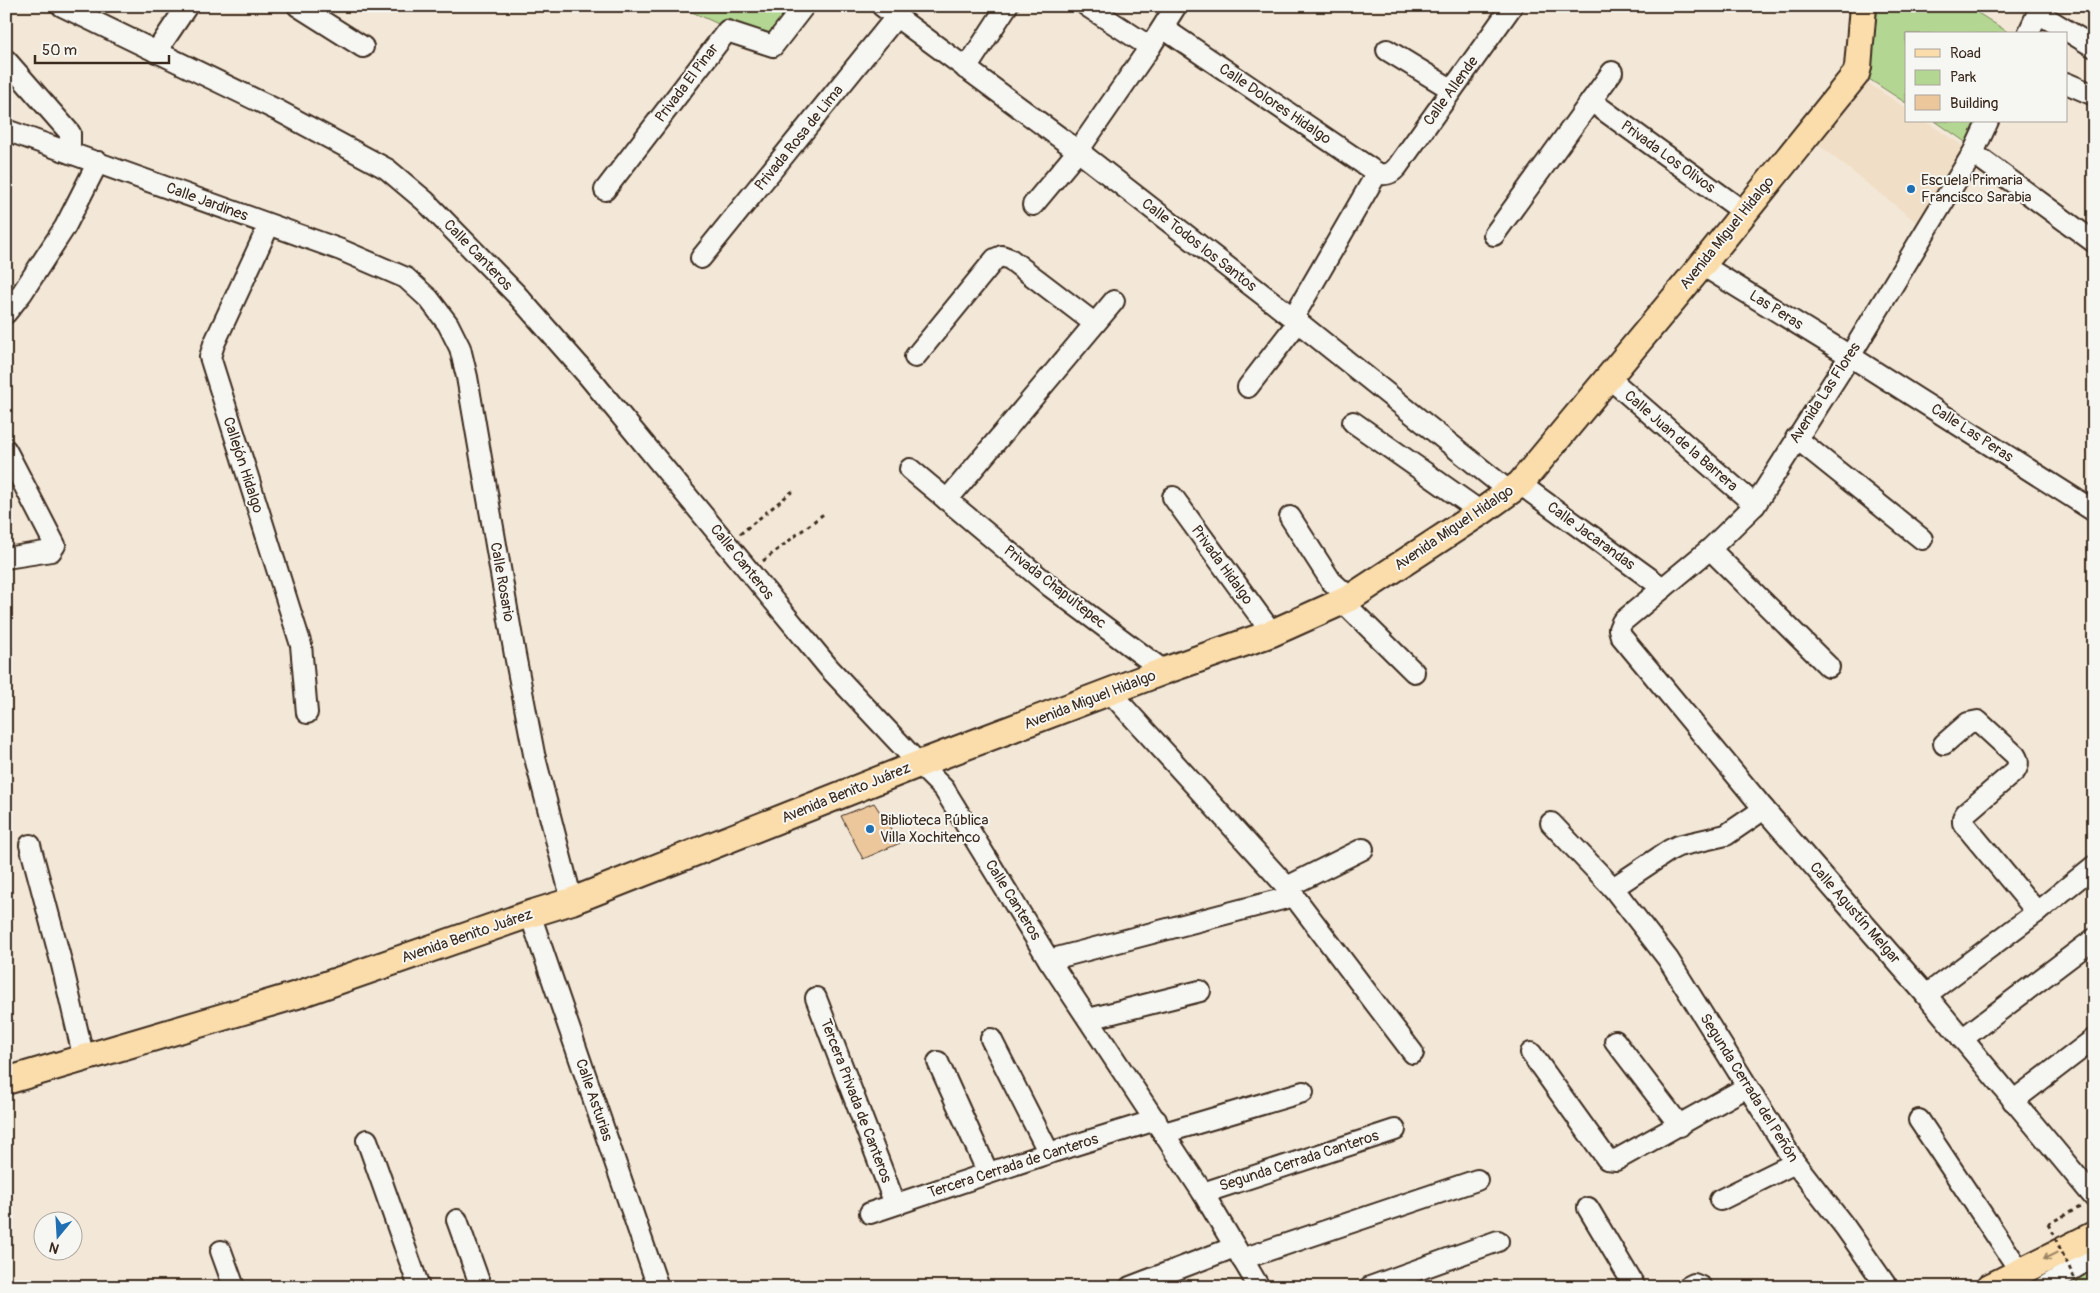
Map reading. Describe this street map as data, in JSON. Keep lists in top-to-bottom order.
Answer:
{
  "streets": {
    "main road": ["Avenida Miguel Hidalgo", "Avenida Benito Juárez"],
    "street": [
      "Privada El Pinar",
      "Calle Allende",
      "Calle Dolores Hidalgo",
      "Privada Rosa de Lima",
      "Privada Los Olivos",
      "Calle Jardines",
      "Calle Todos los Santos",
      "Calle Canteros",
      "Las Peras",
      "Avenida Las Flores",
      "Calle Las Peras",
      "Calle Juan de la Barrera",
      "Callejón Hidalgo",
      "Calle Jacarandas",
      "Privada Hidalgo",
      "Calle Rosario",
      "Privada Chapultepec",
      "Calle Agustín Melgar",
      "Segunda Cerrada del Peñón",
      "Calle Asturias",
      "Tercera Privada de Canteros",
      "Segunda Cerrada Canteros",
      "Tercera Cerrada de Canteros"
    ]
  },
  "crossings": [
    ["Calle Allende", "Calle Dolores Hidalgo"],
    ["Calle Allende", "Calle Todos los Santos"],
    ["Privada Rosa de Lima", "Calle Todos los Santos"],
    ["Privada Los Olivos", "Avenida Miguel Hidalgo"],
    ["Calle Jardines", "Callejón Hidalgo"],
    ["Calle Jardines", "Calle Rosario"],
    ["Avenida Miguel Hidalgo", "Calle Todos los Santos"],
    ["Avenida Miguel Hidalgo", "Calle Canteros"],
    ["Avenida Miguel Hidalgo", "Las Peras"],
    ["Avenida Miguel Hidalgo", "Calle Juan de la Barrera"],
    ["Avenida Miguel Hidalgo", "Calle Jacarandas"],
    ["Avenida Miguel Hidalgo", "Privada Hidalgo"],
    ["Avenida Miguel Hidalgo", "Privada Chapultepec"],
    ["Avenida Miguel Hidalgo", "Avenida Benito Juárez"],
    ["Calle Todos los Santos", "Calle Jacarandas"],
    ["Calle Canteros", "Avenida Benito Juárez"],
    ["Calle Canteros", "Segunda Cerrada Canteros"],
    ["Calle Canteros", "Tercera Cerrada de Canteros"],
    ["Las Peras", "Avenida Las Flores"],
    ["Las Peras", "Calle Las Peras"],
    ["Avenida Las Flores", "Calle Las Peras"],
    ["Avenida Las Flores", "Calle Juan de la Barrera"],
    ["Avenida Las Flores", "Calle Jacarandas"],
    ["Avenida Las Flores", "Calle Agustín Melgar"],
    ["Calle Rosario", "Avenida Benito Juárez"],
    ["Avenida Benito Juárez", "Calle Asturias"],
    ["Tercera Privada de Canteros", "Tercera Cerrada de Canteros"]
  ],
  "places": ["Escuela Primaria Francisco Sarabia", "Biblioteca Pública Villa Xochitenco"],
  "legend": ["Road", "Park", "Building"],
  "scale_bar": "50 m",
  "north": "bottom"
}
